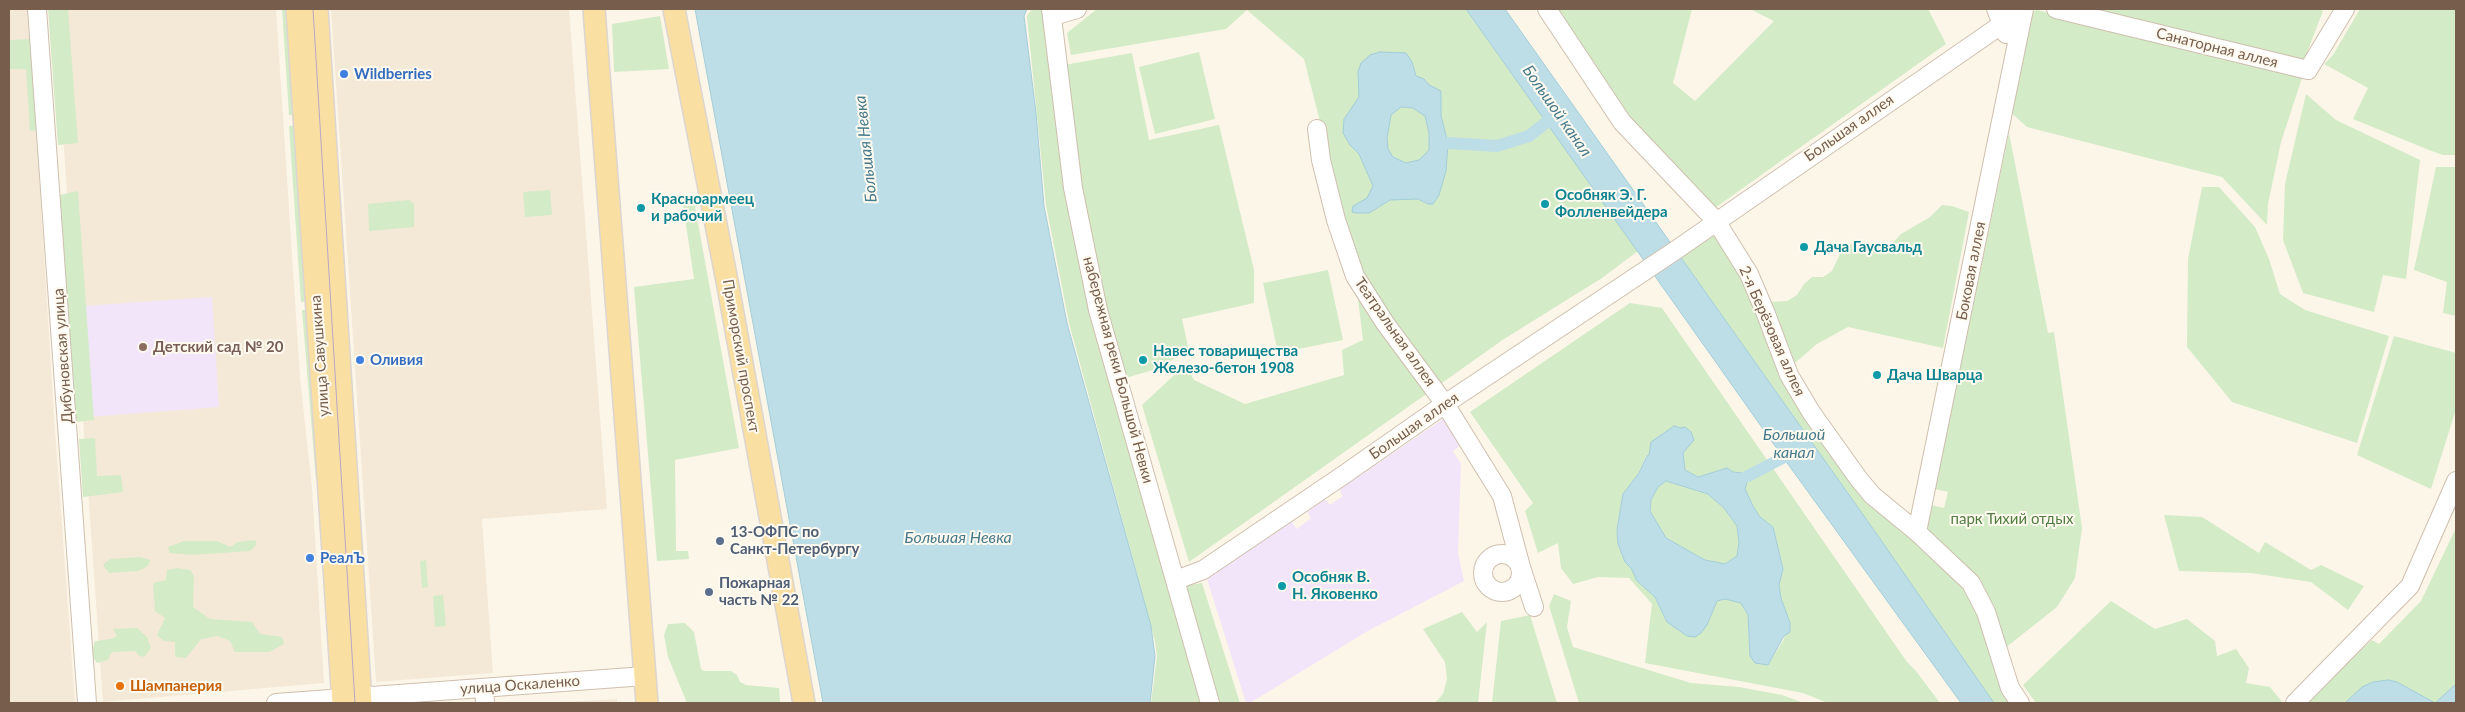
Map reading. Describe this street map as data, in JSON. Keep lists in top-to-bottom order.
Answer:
{
  "streets": {
    "main road": ["улица Савушкина", "Приморский проспект"],
    "street": [
      "Санаторная аллея",
      "Большая аллея",
      "Боковая аллея",
      "2-я Берёзовая аллея",
      "Театральная аллея",
      "Дибуновская улица",
      "набережная реки Большой Невки",
      "улица Оскаленко"
    ]
  },
  "crossings": [
    ["Большая аллея", "Боковая аллея"],
    ["Большая аллея", "2-я Берёзовая аллея"],
    ["Большая аллея", "Театральная аллея"],
    ["Большая аллея", "набережная реки Большой Невки"],
    ["Боковая аллея", "2-я Берёзовая аллея"],
    ["улица Савушкина", "улица Оскаленко"]
  ],
  "water": ["Большой канал", "Большая Невка"],
  "parks": ["парк Тихий отдых"],
  "places": [
    "Wildberries",
    "Особняк Э. Г. Фолленвейдера",
    "Красноармеец и рабочий",
    "Дача Гаусвальд",
    "Детский сад № 20",
    "Оливия",
    "Навес товарищества Железо-бетон 1908",
    "Дача Шварца",
    "13-ОФПС по Санкт-Петербургу",
    "РеалЪ",
    "Особняк В. Н. Яковенко",
    "Пожарная часть № 22",
    "Шампанерия"
  ]
}
